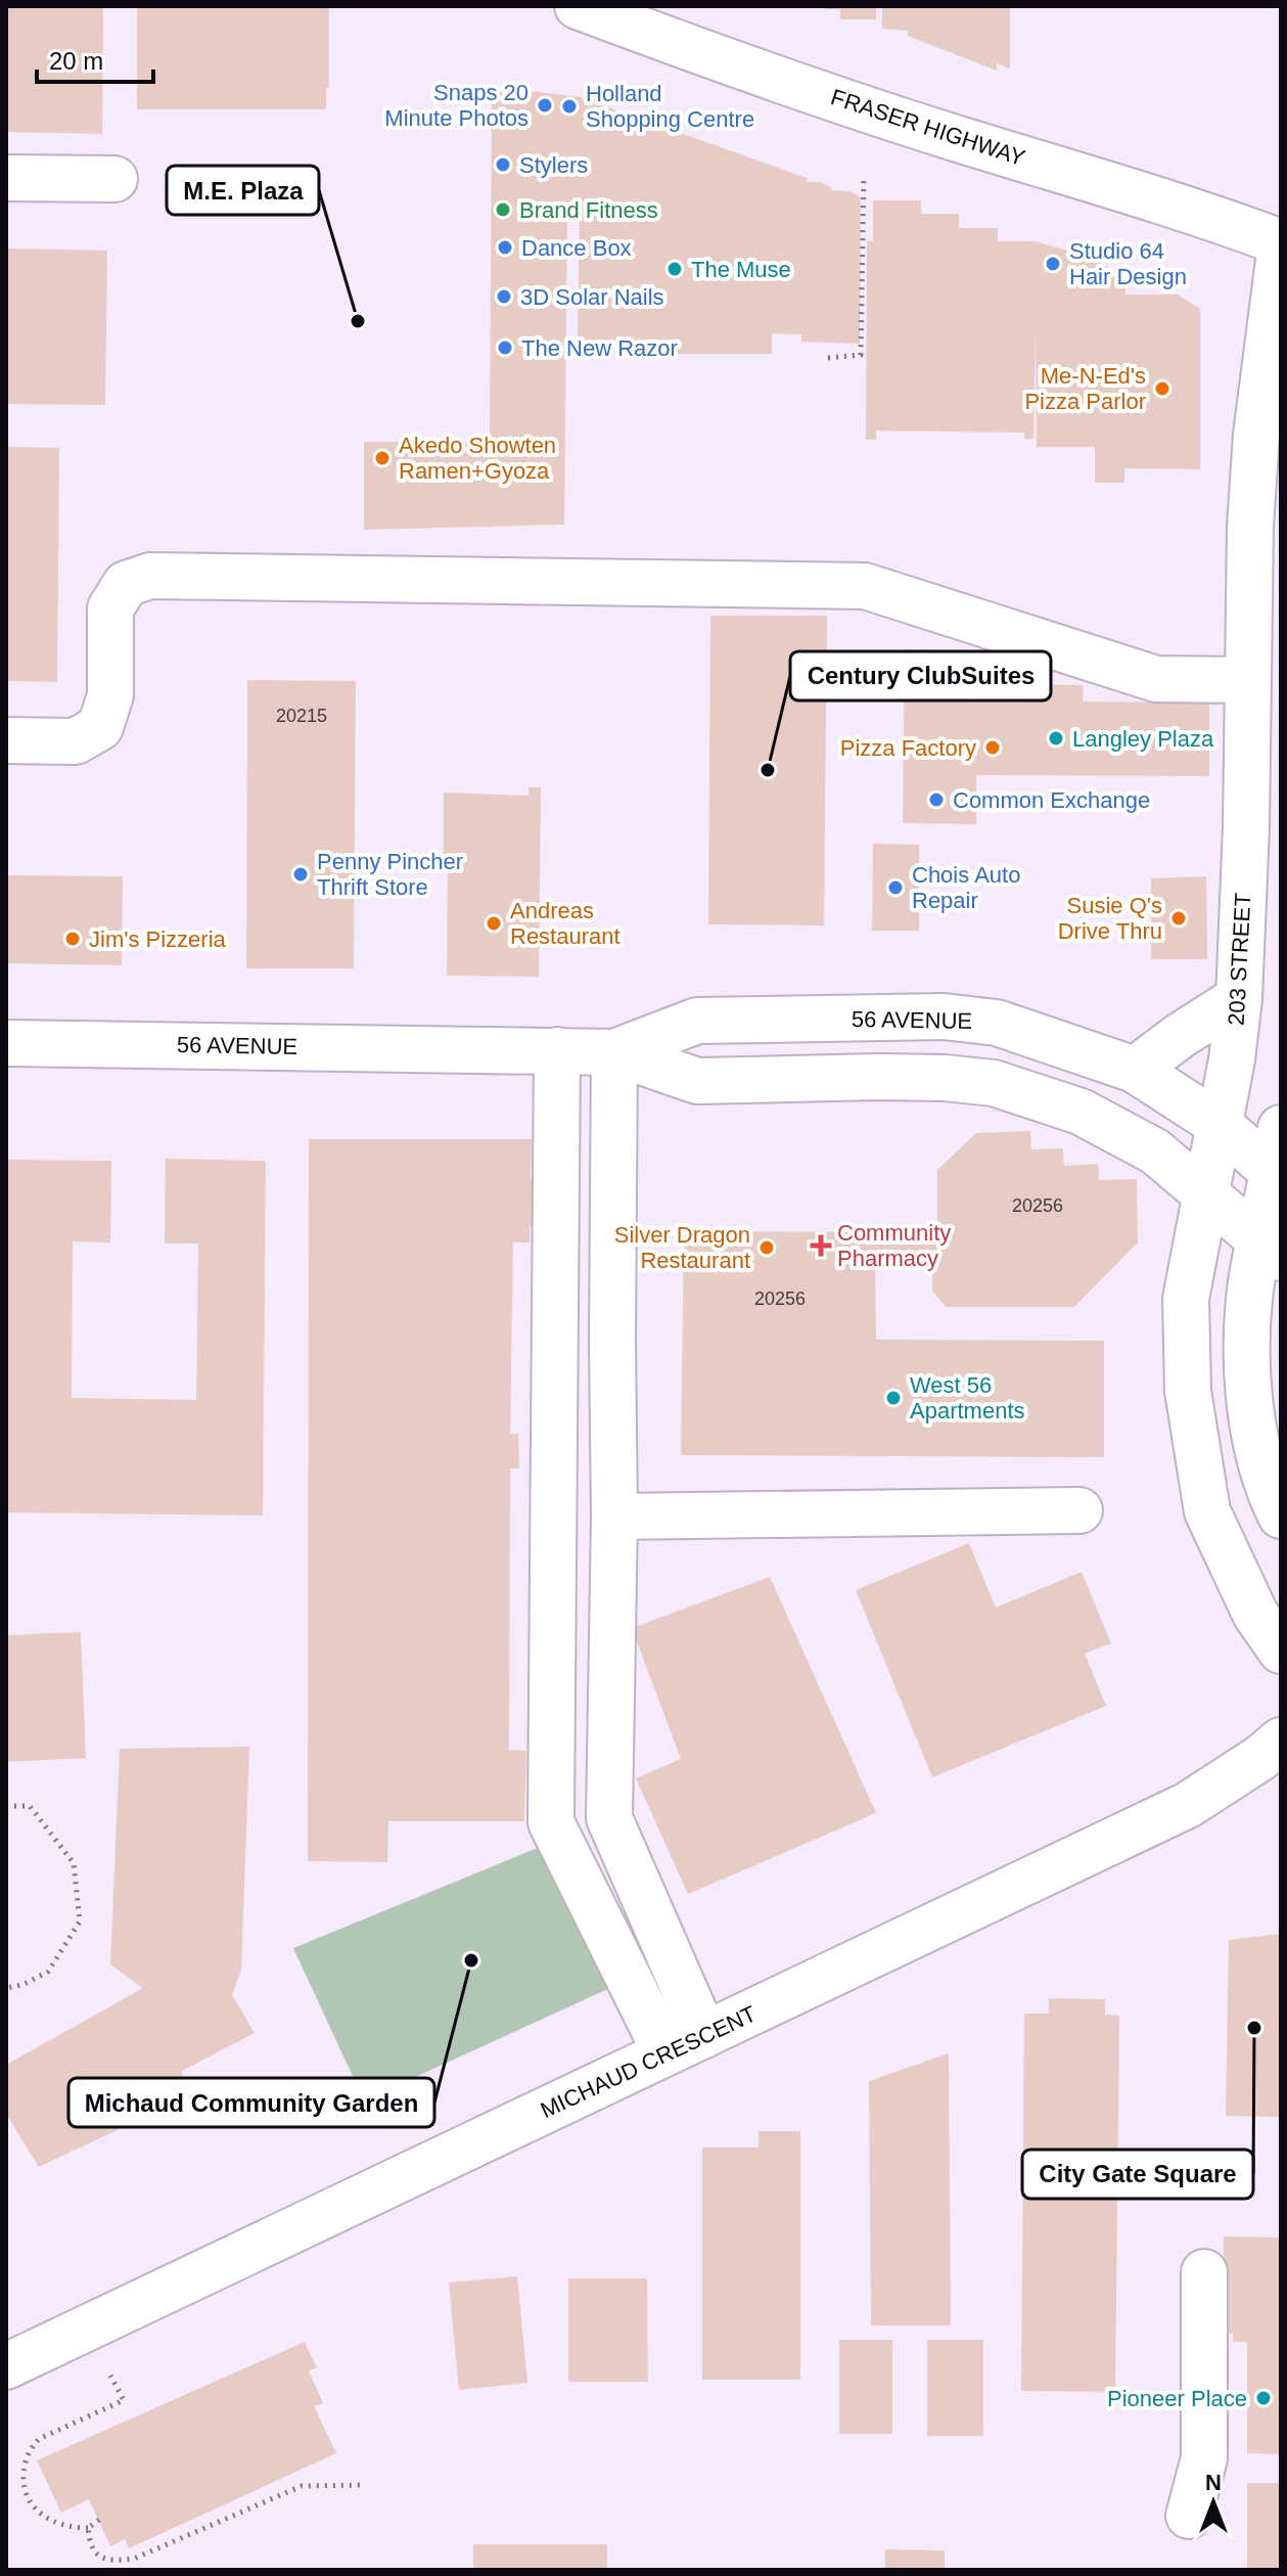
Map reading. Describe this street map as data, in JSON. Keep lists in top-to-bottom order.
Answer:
{
  "streets": {
    "main road": [
      "FRASER HIGHWAY",
      "203 STREET",
      "56 AVENUE",
      "MICHAUD CRESCENT"
    ]
  },
  "crossings": [
    ["FRASER HIGHWAY", "203 STREET"],
    ["203 STREET", "56 AVENUE"]
  ],
  "places": {
    "other": [
      "Snaps 20 Minute Photos",
      "Holland Shopping Centre",
      "Stylers",
      "Brand Fitness",
      "Dance Box",
      "Studio 64 Hair Design",
      "The Muse",
      "3D Solar Nails",
      "M.E. Plaza",
      "The New Razor",
      "Me-N-Ed's Pizza Parlor",
      "Akedo Showten Ramen+Gyoza",
      "Langley Plaza",
      "Pizza Factory",
      "Century ClubSuites",
      "Common Exchange",
      "Penny Pincher Thrift Store",
      "Chois Auto Repair",
      "Susie Q's Drive Thru",
      "Andreas Restaurant",
      "Jim's Pizzeria",
      "Silver Dragon Restaurant",
      "West 56 Apartments",
      "Michaud Community Garden",
      "City Gate Square",
      "Pioneer Place"
    ],
    "health": ["Community Pharmacy"]
  },
  "house_numbers": ["20215", "20256", "20256"],
  "scale_bar": "20 m",
  "north": "top"
}
